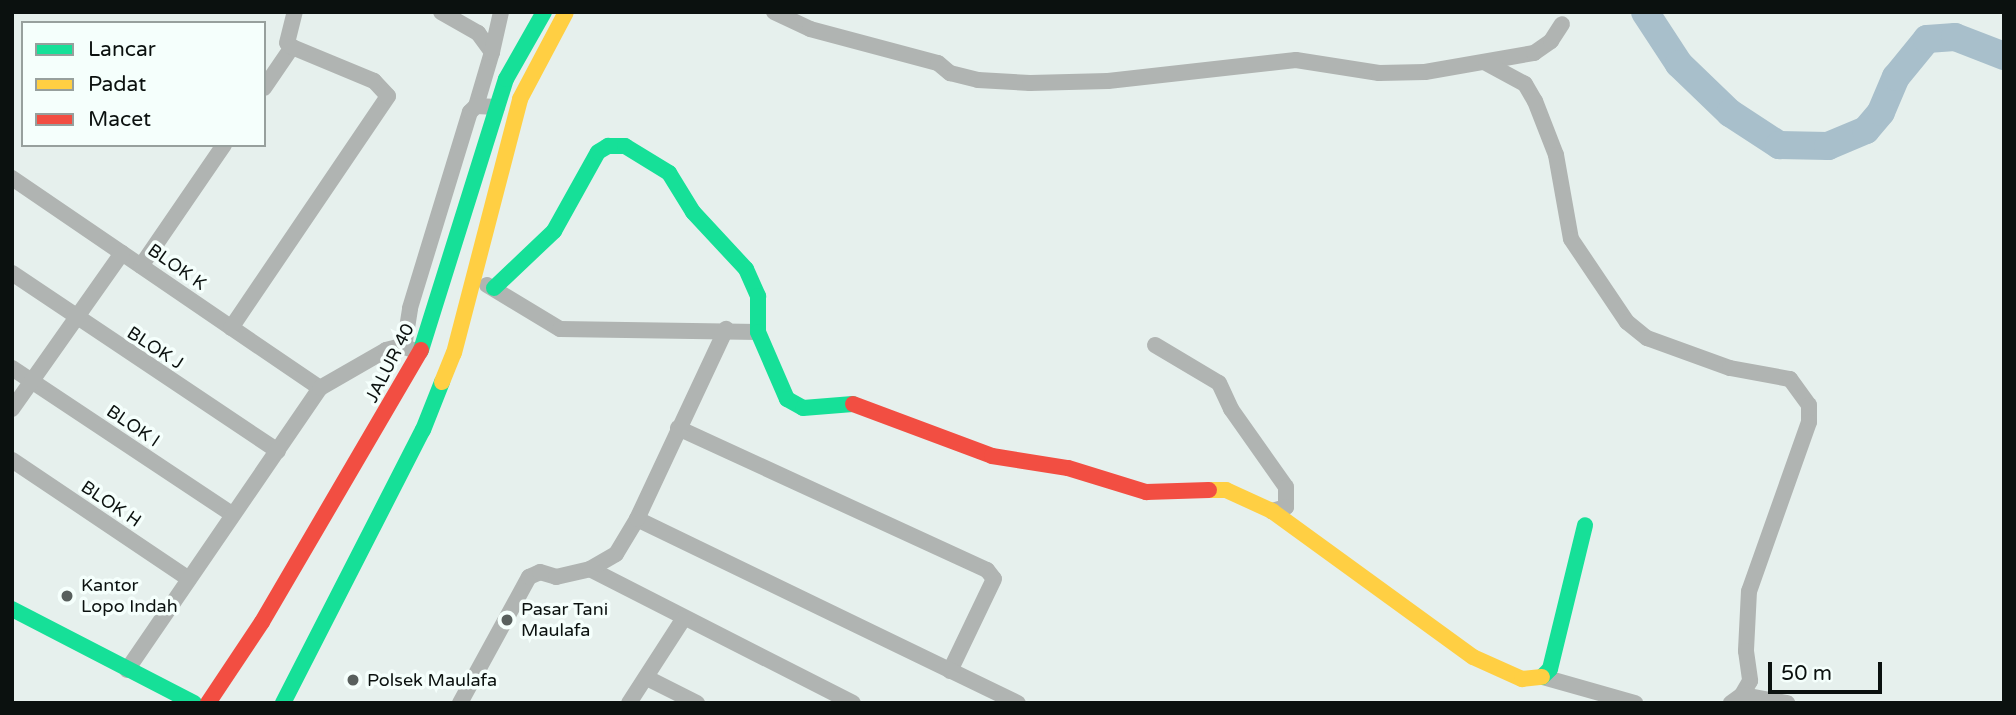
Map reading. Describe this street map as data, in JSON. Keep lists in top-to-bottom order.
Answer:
{
  "streets": {
    "main road": ["JALUR 40"],
    "street": [
      "BLOK K",
      "BLOK J",
      "BLOK I",
      "BLOK H"
    ]
  },
  "places": ["Kantor Lopo Indah", "Pasar Tani Maulafa", "Polsek Maulafa"],
  "legend": ["Lancar", "Padat", "Macet"],
  "scale_bar": "50 m"
}
